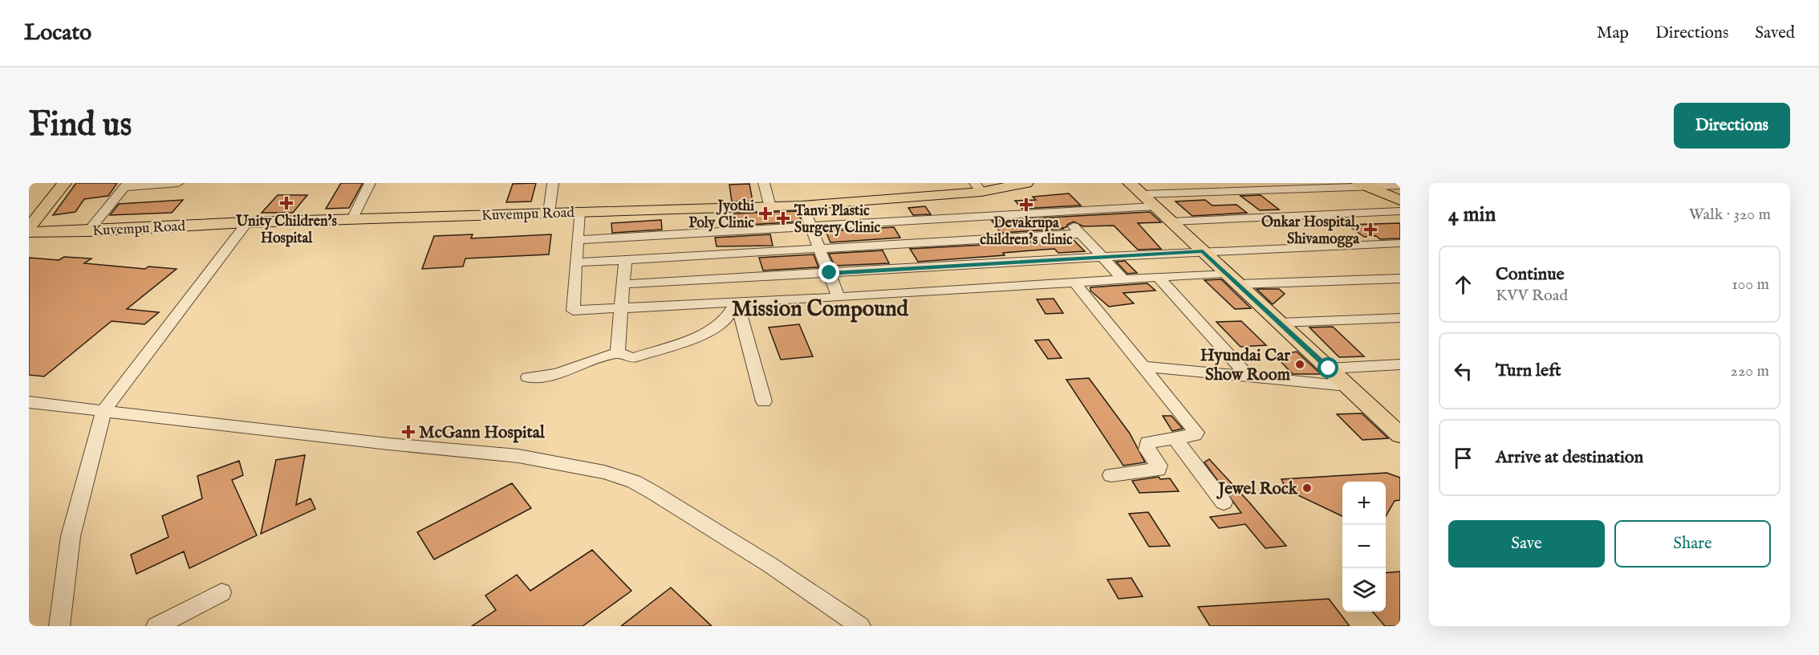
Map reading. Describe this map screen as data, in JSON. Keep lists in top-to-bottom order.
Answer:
{
  "streets": {
    "main road": ["Kuvempu Road"]
  },
  "districts": ["Mission Compound"],
  "places": {
    "health": [
      "Unity Children's Hospital",
      "Devakrupa children's clinic",
      "Jyothi Poly Clinic",
      "Tanvi Plastic Surgery Clinic",
      "Onkar Hospital, Shivamogga",
      "McGann Hospital"
    ],
    "other": ["Hyundai Car Show Room", "Jewel Rock"]
  },
  "page": {
    "header": "Locato",
    "nav": ["Map", "Directions", "Saved"],
    "buttons": [
      "Directions",
      ["Save", "Share"]
    ],
    "title": "Find us",
    "heading": ["4 min", "Walk · 320 m"],
    "list": [
      ["Continue", "KVV Road", "100 m"],
      ["Turn left", "220 m"],
      "Arrive at destination"
    ],
    "map_buttons": ["+", "−"]
  }
}
